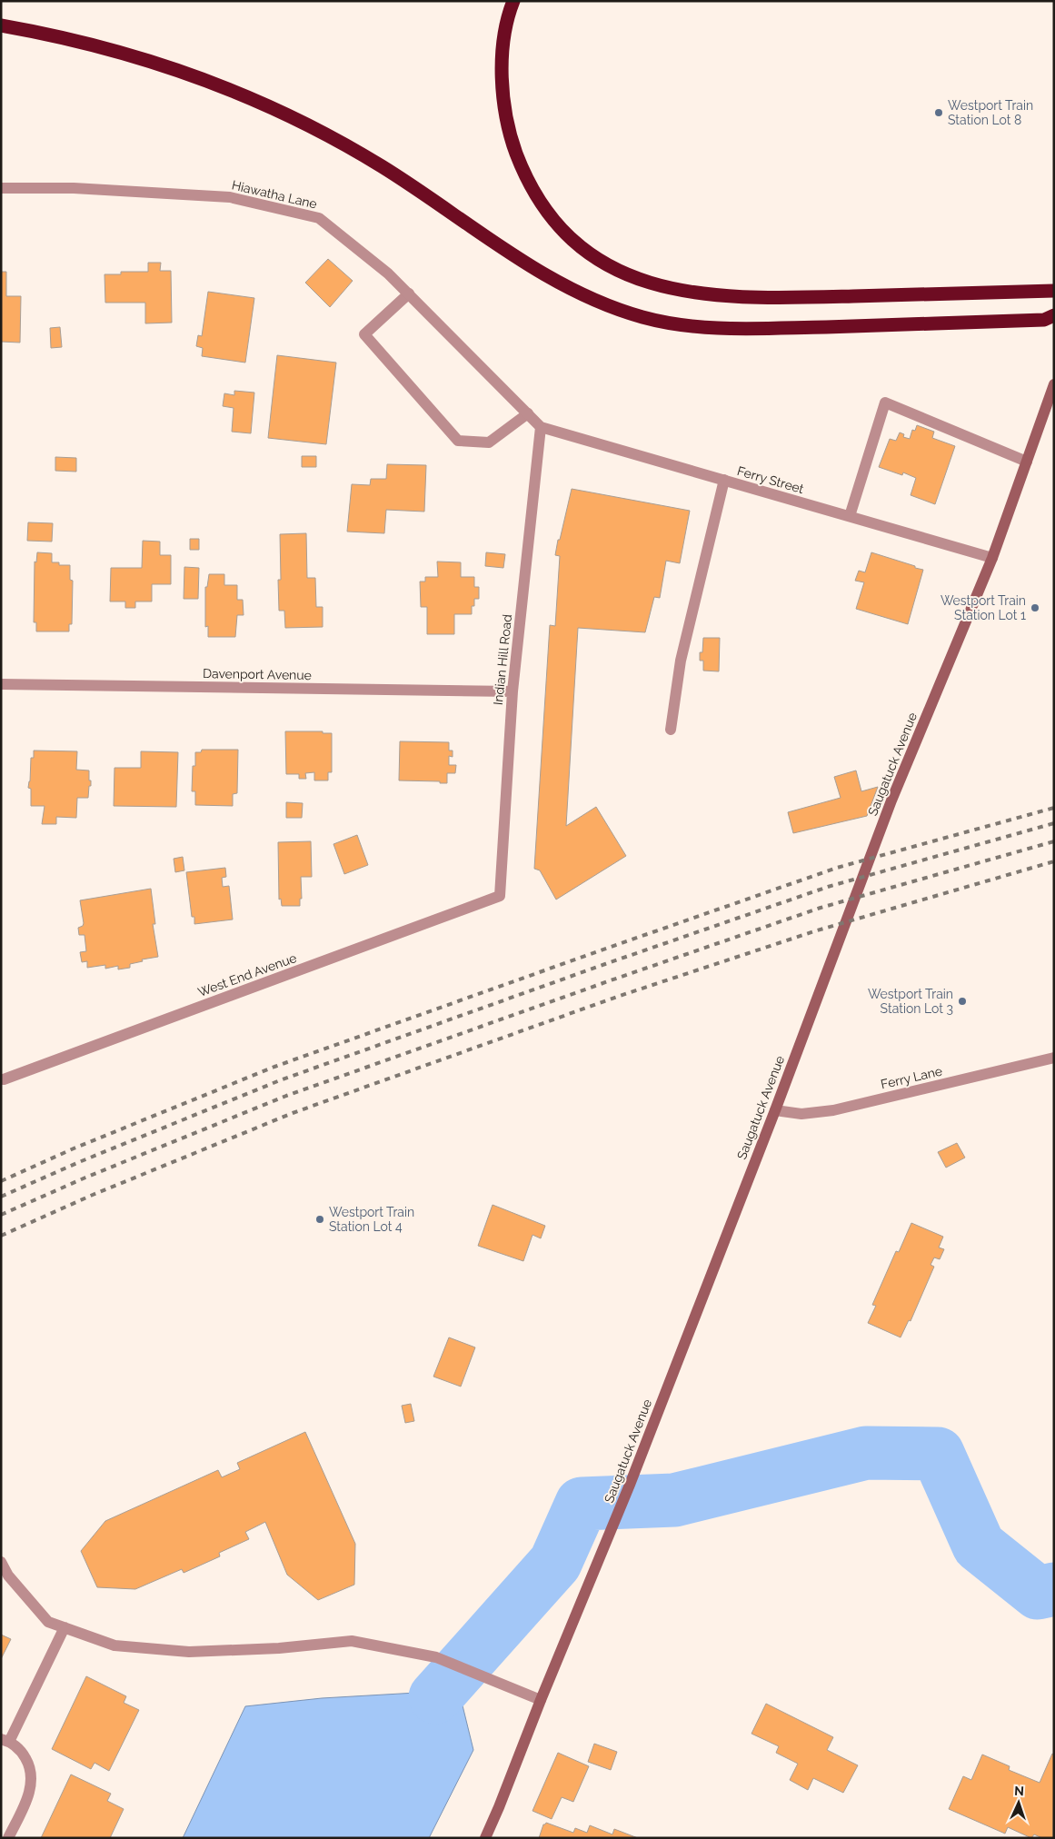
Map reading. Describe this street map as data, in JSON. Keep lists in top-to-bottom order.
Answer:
{
  "streets": {
    "main road": ["Saugatuck Avenue"],
    "street": [
      "Hiawatha Lane",
      "Ferry Street",
      "Indian Hill Road",
      "Davenport Avenue",
      "West End Avenue",
      "Ferry Lane"
    ]
  },
  "crossings": [
    ["Hiawatha Lane", "Ferry Street"],
    ["Hiawatha Lane", "Indian Hill Road"],
    ["Ferry Street", "Indian Hill Road"],
    ["Ferry Street", "Saugatuck Avenue"],
    ["Indian Hill Road", "Davenport Avenue"],
    ["Indian Hill Road", "West End Avenue"],
    ["Saugatuck Avenue", "Ferry Lane"]
  ],
  "places": [
    "Westport Train Station Lot 8",
    "Westport Train Station Lot 1",
    "Westport Train Station Lot 3",
    "Westport Train Station Lot 4"
  ],
  "north": "top"
}
